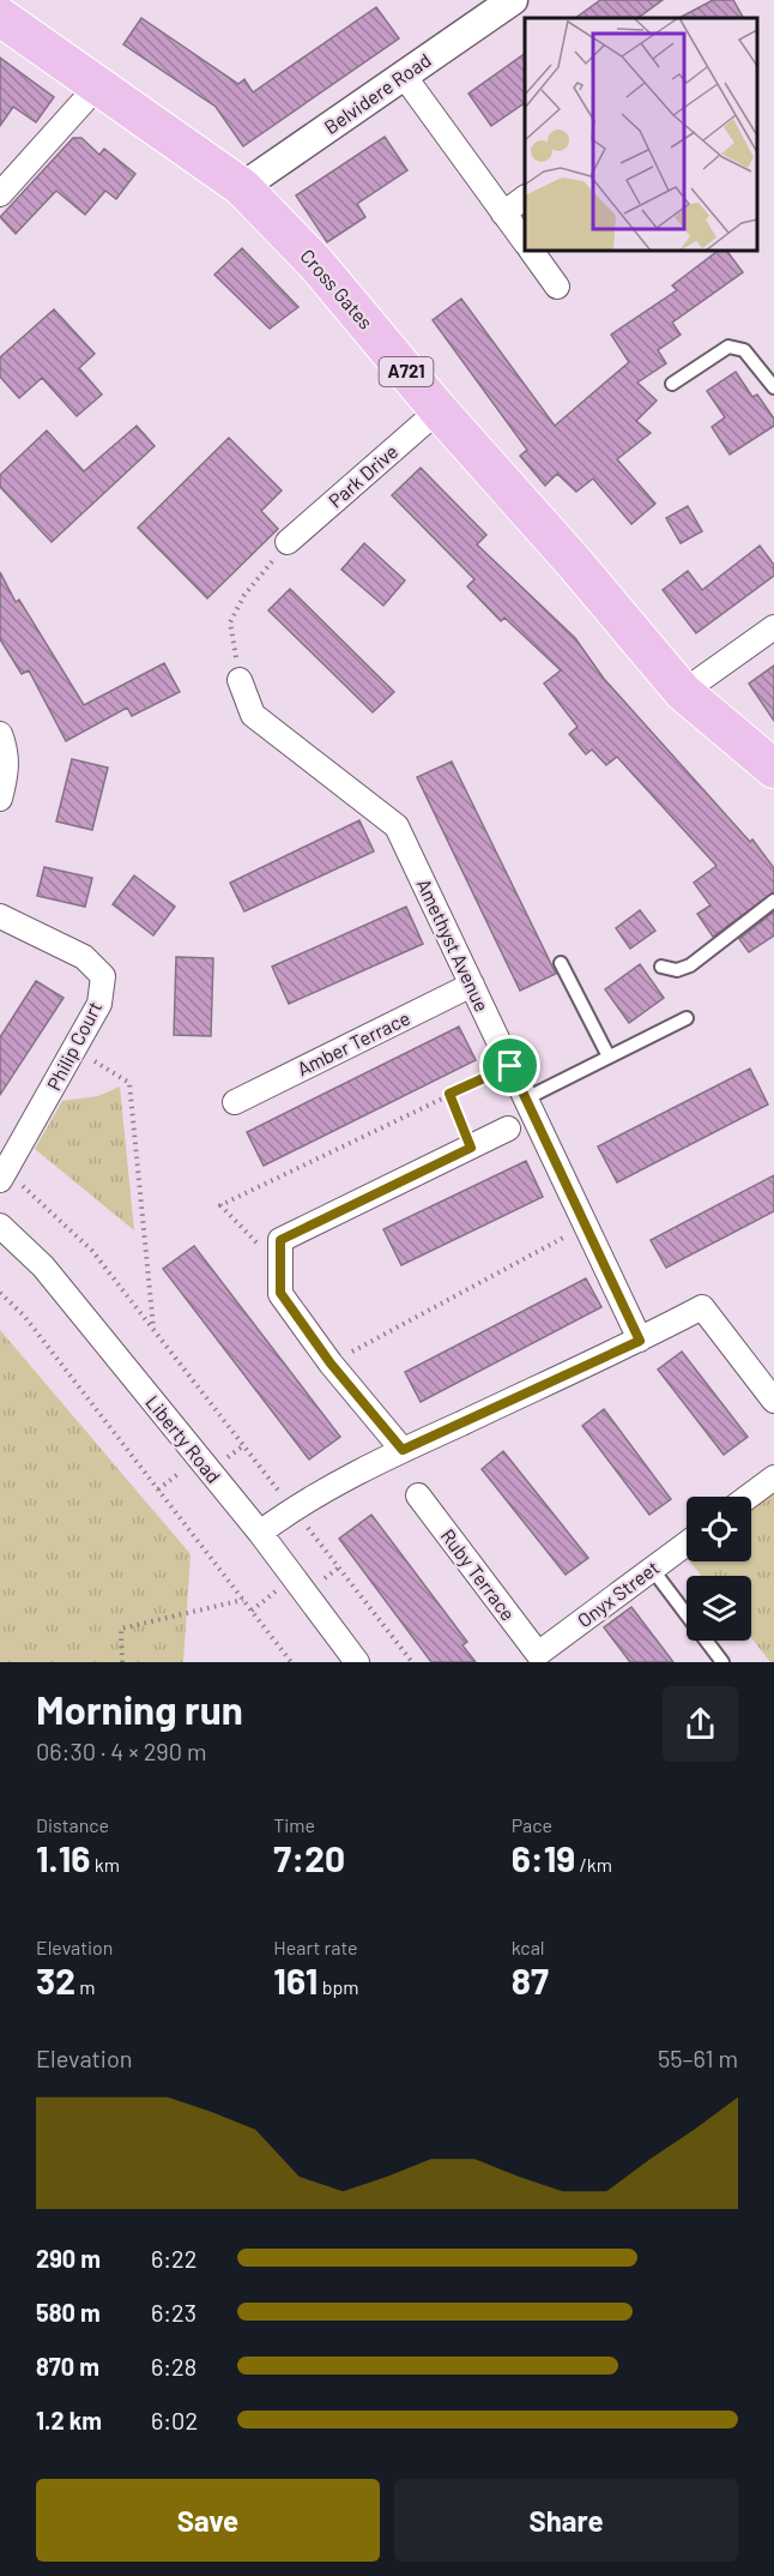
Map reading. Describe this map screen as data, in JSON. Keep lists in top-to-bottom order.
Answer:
{
  "streets": {
    "main road": ["Cross Gates", "A721"],
    "street": [
      "Belvidere Road",
      "Park Drive",
      "Amethyst Avenue",
      "Amber Terrace",
      "Philip Court",
      "Liberty Road",
      "Ruby Terrace",
      "Onyx Street"
    ]
  },
  "crossings": [
    ["Belvidere Road", "Cross Gates"],
    ["Cross Gates", "Park Drive"],
    ["Amethyst Avenue", "Amber Terrace"],
    ["Ruby Terrace", "Onyx Street"]
  ],
  "page": {
    "heading": ["Morning run", "06:30 · 4 × 290 m"],
    "stats": [
      ["Distance", "1.16 km"],
      ["Time", "7:20"],
      ["Pace", "6:19 /km"],
      ["Elevation", "32 m"],
      ["Heart rate", "161 bpm"],
      ["kcal", "87"]
    ],
    "chart": ["Elevation", "55–61 m"],
    "list": [
      {
        "name": "290 m",
        "note": "6:22"
      },
      {
        "name": "580 m",
        "note": "6:23"
      },
      {
        "name": "870 m",
        "note": "6:28"
      },
      {
        "name": "1.2 km",
        "note": "6:02"
      }
    ],
    "buttons": ["Save", "Share"]
  }
}
